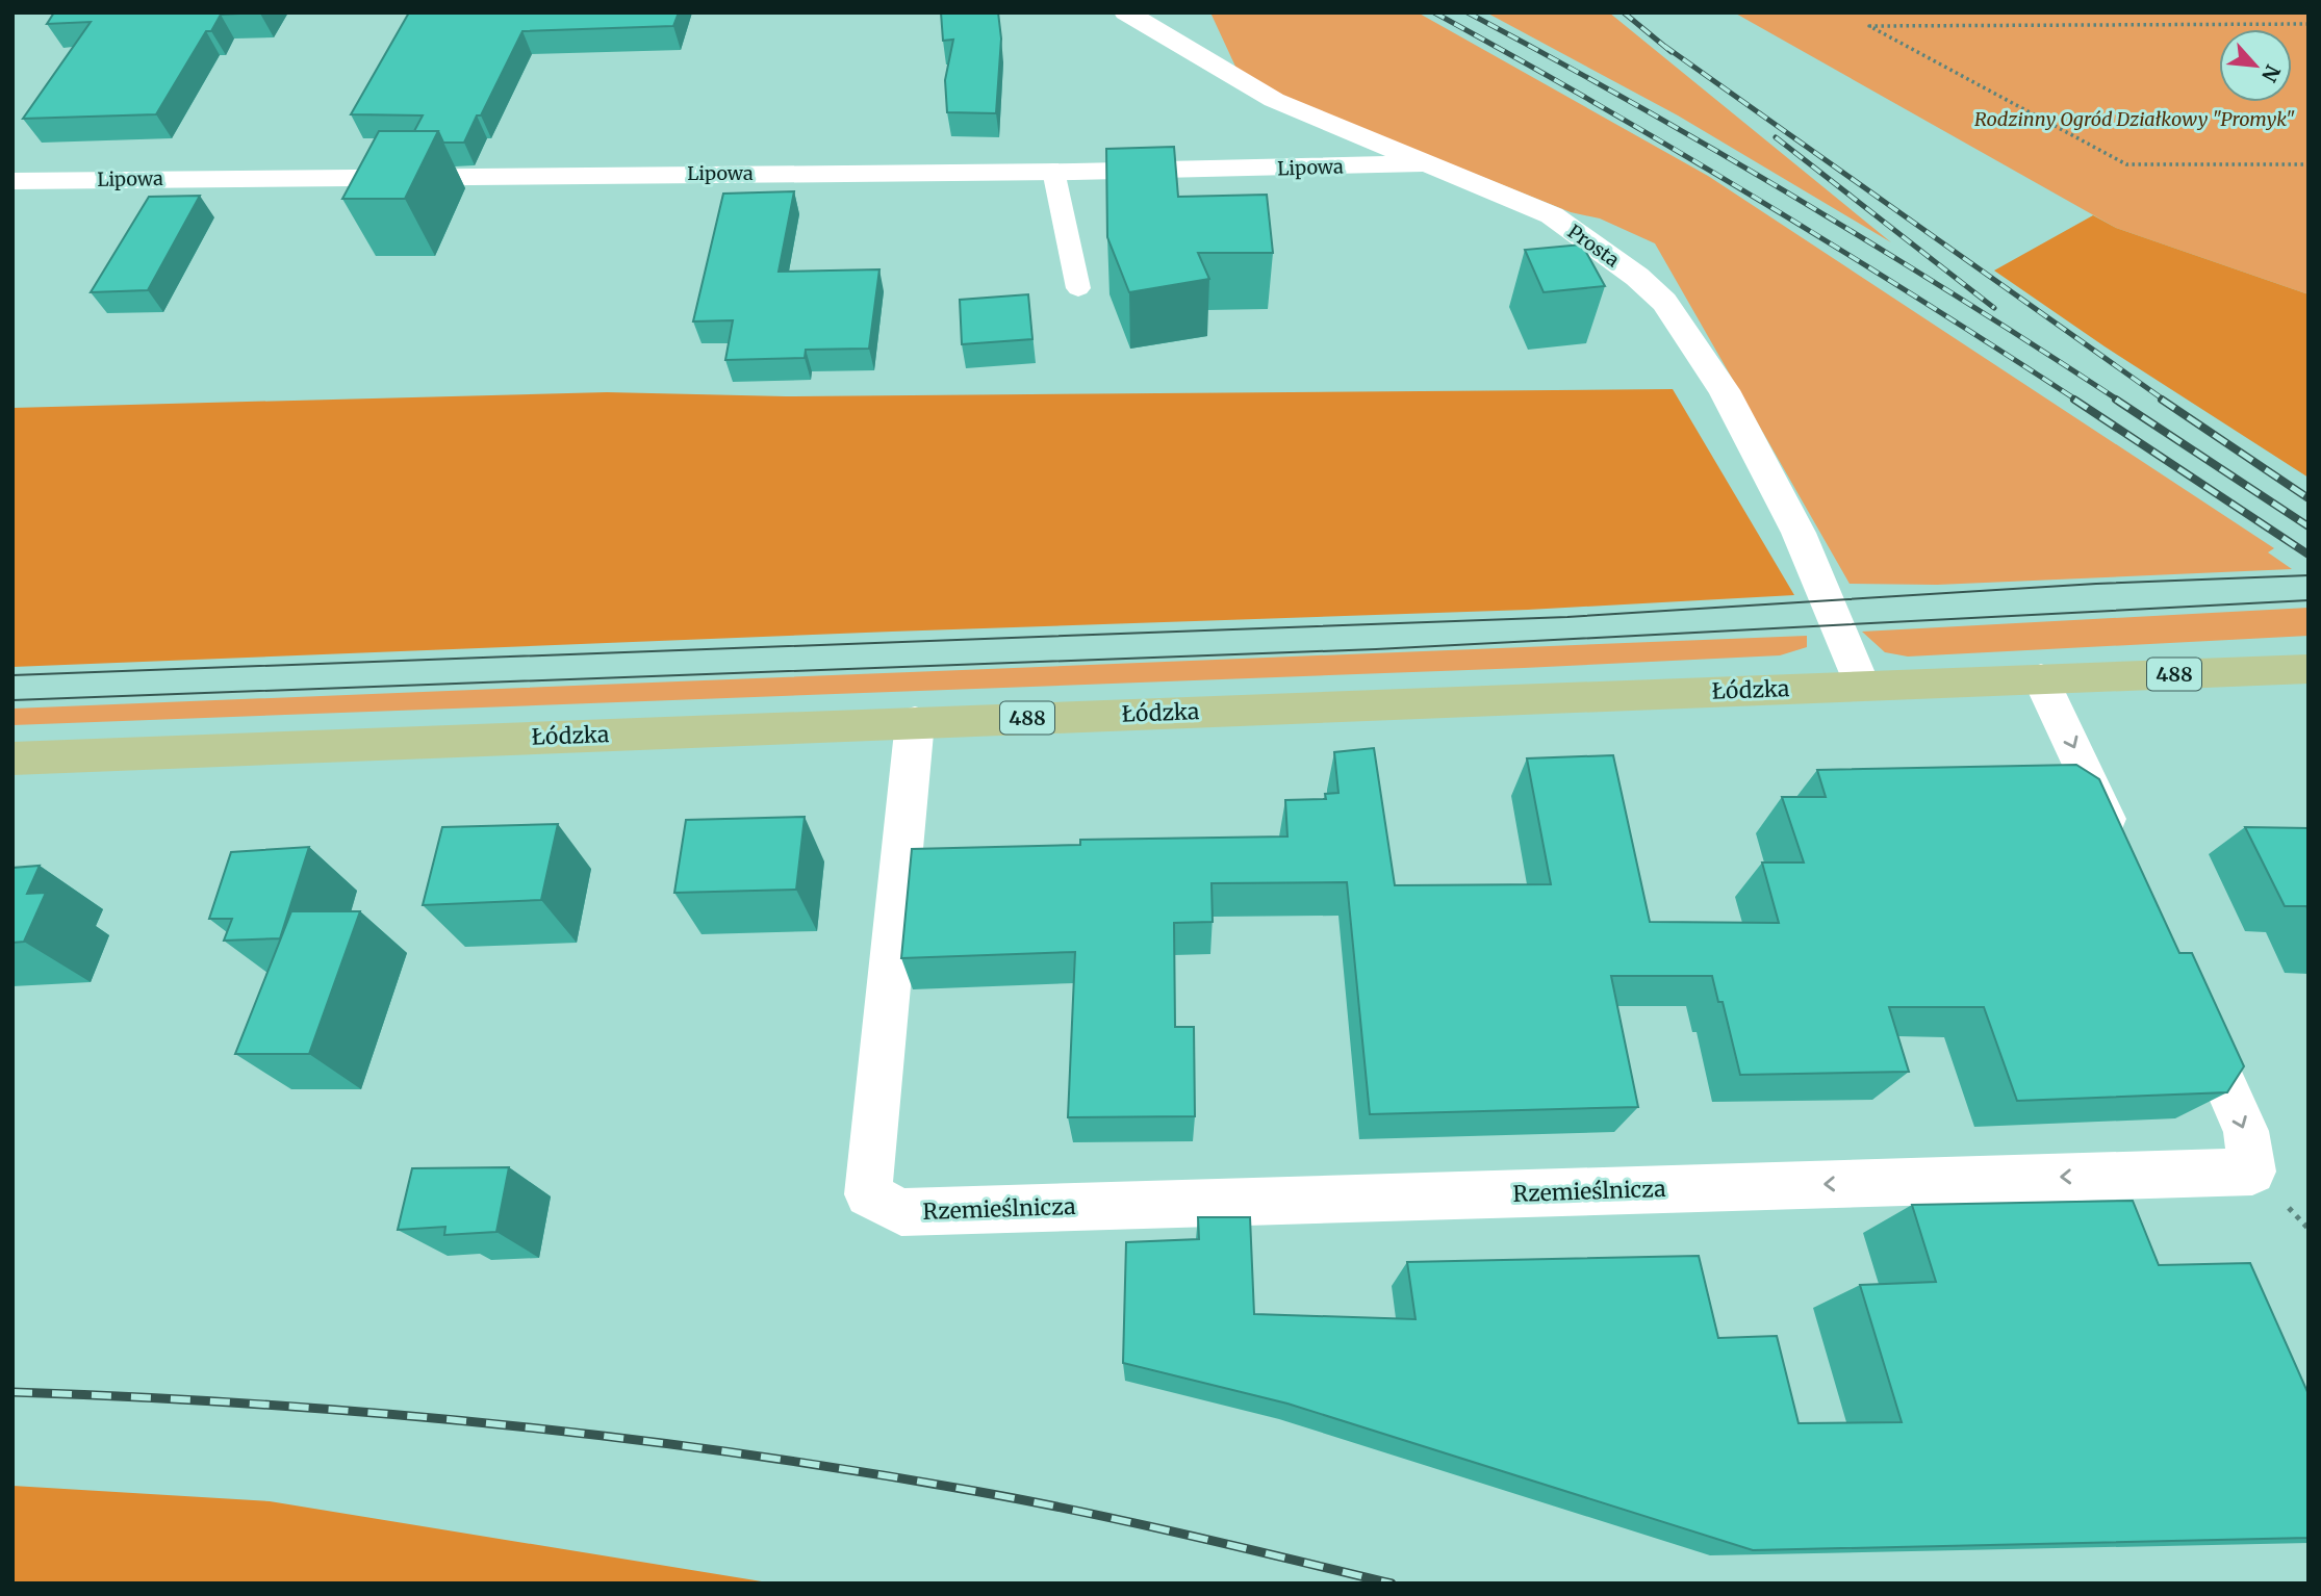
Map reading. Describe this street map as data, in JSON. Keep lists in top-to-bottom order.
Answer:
{
  "streets": {
    "main road": ["488", "Łódzka"],
    "street": ["Lipowa", "Prosta", "Rzemieślnicza"]
  },
  "crossings": [
    ["Lipowa", "Prosta"],
    ["Prosta", "Łódzka"],
    ["Łódzka", "Rzemieślnicza"]
  ],
  "parks": ["Rodzinny Ogród Działkowy \"Promyk\""],
  "north": "bottom right"
}
